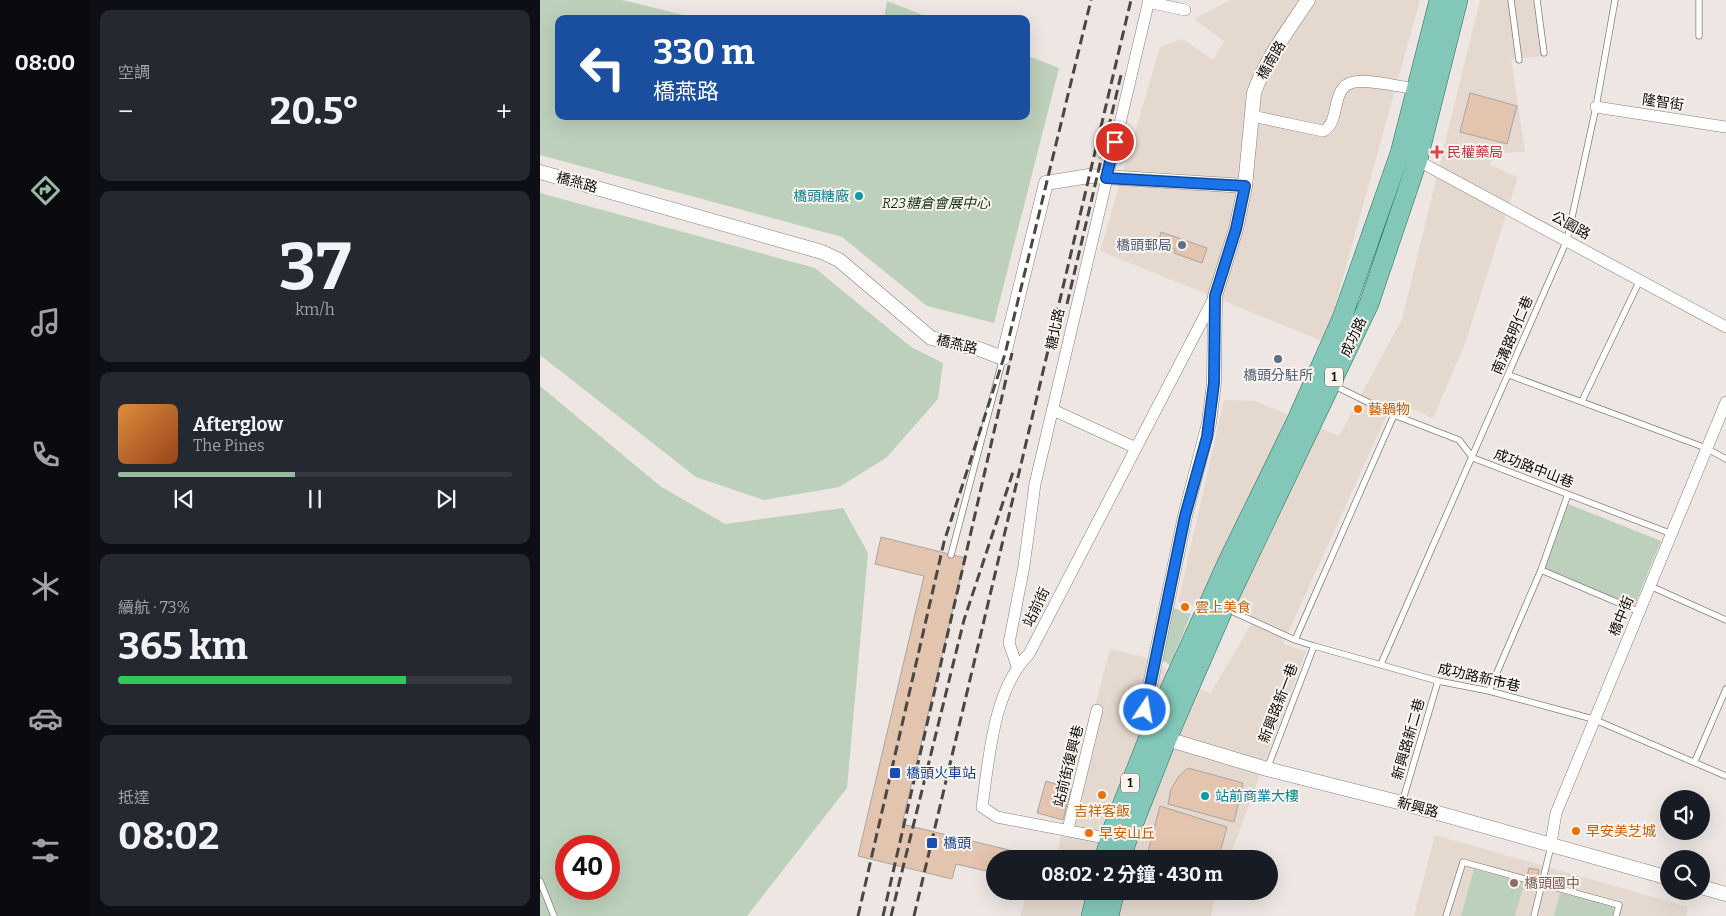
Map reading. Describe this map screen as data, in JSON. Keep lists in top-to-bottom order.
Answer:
{
  "streets": {
    "main road": ["成功路", "1"],
    "street": [
      "橋南路",
      "隆智街",
      "橋燕路",
      "公園路",
      "糖北路",
      "站前街",
      "橋中街",
      "站前街復興巷",
      "新興路"
    ],
    "lane": [
      "南溝路明仁巷",
      "成功路中山巷",
      "成功路新市巷",
      "新興路新一巷",
      "新興路新二巷"
    ]
  },
  "crossings": [
    ["橋南路", "成功路"],
    ["橋南路", "1"],
    ["橋南路", "站前街"],
    ["橋南路", "新興路"],
    ["隆智街", "南溝路明仁巷"],
    ["公園路", "南溝路明仁巷"],
    ["公園路", "成功路"],
    ["糖北路", "站前街"],
    ["南溝路明仁巷", "成功路中山巷"],
    ["南溝路明仁巷", "成功路新市巷"],
    ["成功路", "1"],
    ["成功路", "成功路中山巷"],
    ["成功路", "成功路新市巷"],
    ["成功路", "新興路"],
    ["1", "站前街"],
    ["1", "新興路"],
    ["成功路中山巷", "橋中街"],
    ["站前街", "站前街復興巷"],
    ["橋中街", "成功路新市巷"],
    ["橋中街", "新興路"],
    ["成功路新市巷", "新興路新一巷"],
    ["成功路新市巷", "新興路新二巷"],
    ["新興路新一巷", "新興路"],
    ["新興路新二巷", "新興路"]
  ],
  "parks": ["R23糖倉會展中心"],
  "places": {
    "health": ["民權藥局"],
    "other": [
      "橋頭糖廠",
      "橋頭郵局",
      "橋頭分駐所",
      "藝鍋物",
      "雲上美食",
      "吉祥客飯",
      "站前商業大樓",
      "早安美芝城",
      "早安山丘",
      "橋頭國中"
    ],
    "transit": ["橋頭火車站", "橋頭"]
  },
  "page": {
    "tabs": "08:00",
    "tile": [
      "空調",
      ["37", "km/h"],
      ["續航 · 73%", "365 km"],
      ["抵達", "08:02"]
    ],
    "turn": ["330 m", "橋燕路"],
    "heat": ["−", "20.5°", "+"],
    "song": ["Afterglow", "The Pines"],
    "limit": "40",
    "trip": "08:02 · 2 分鐘 · 430 m"
  }
}
